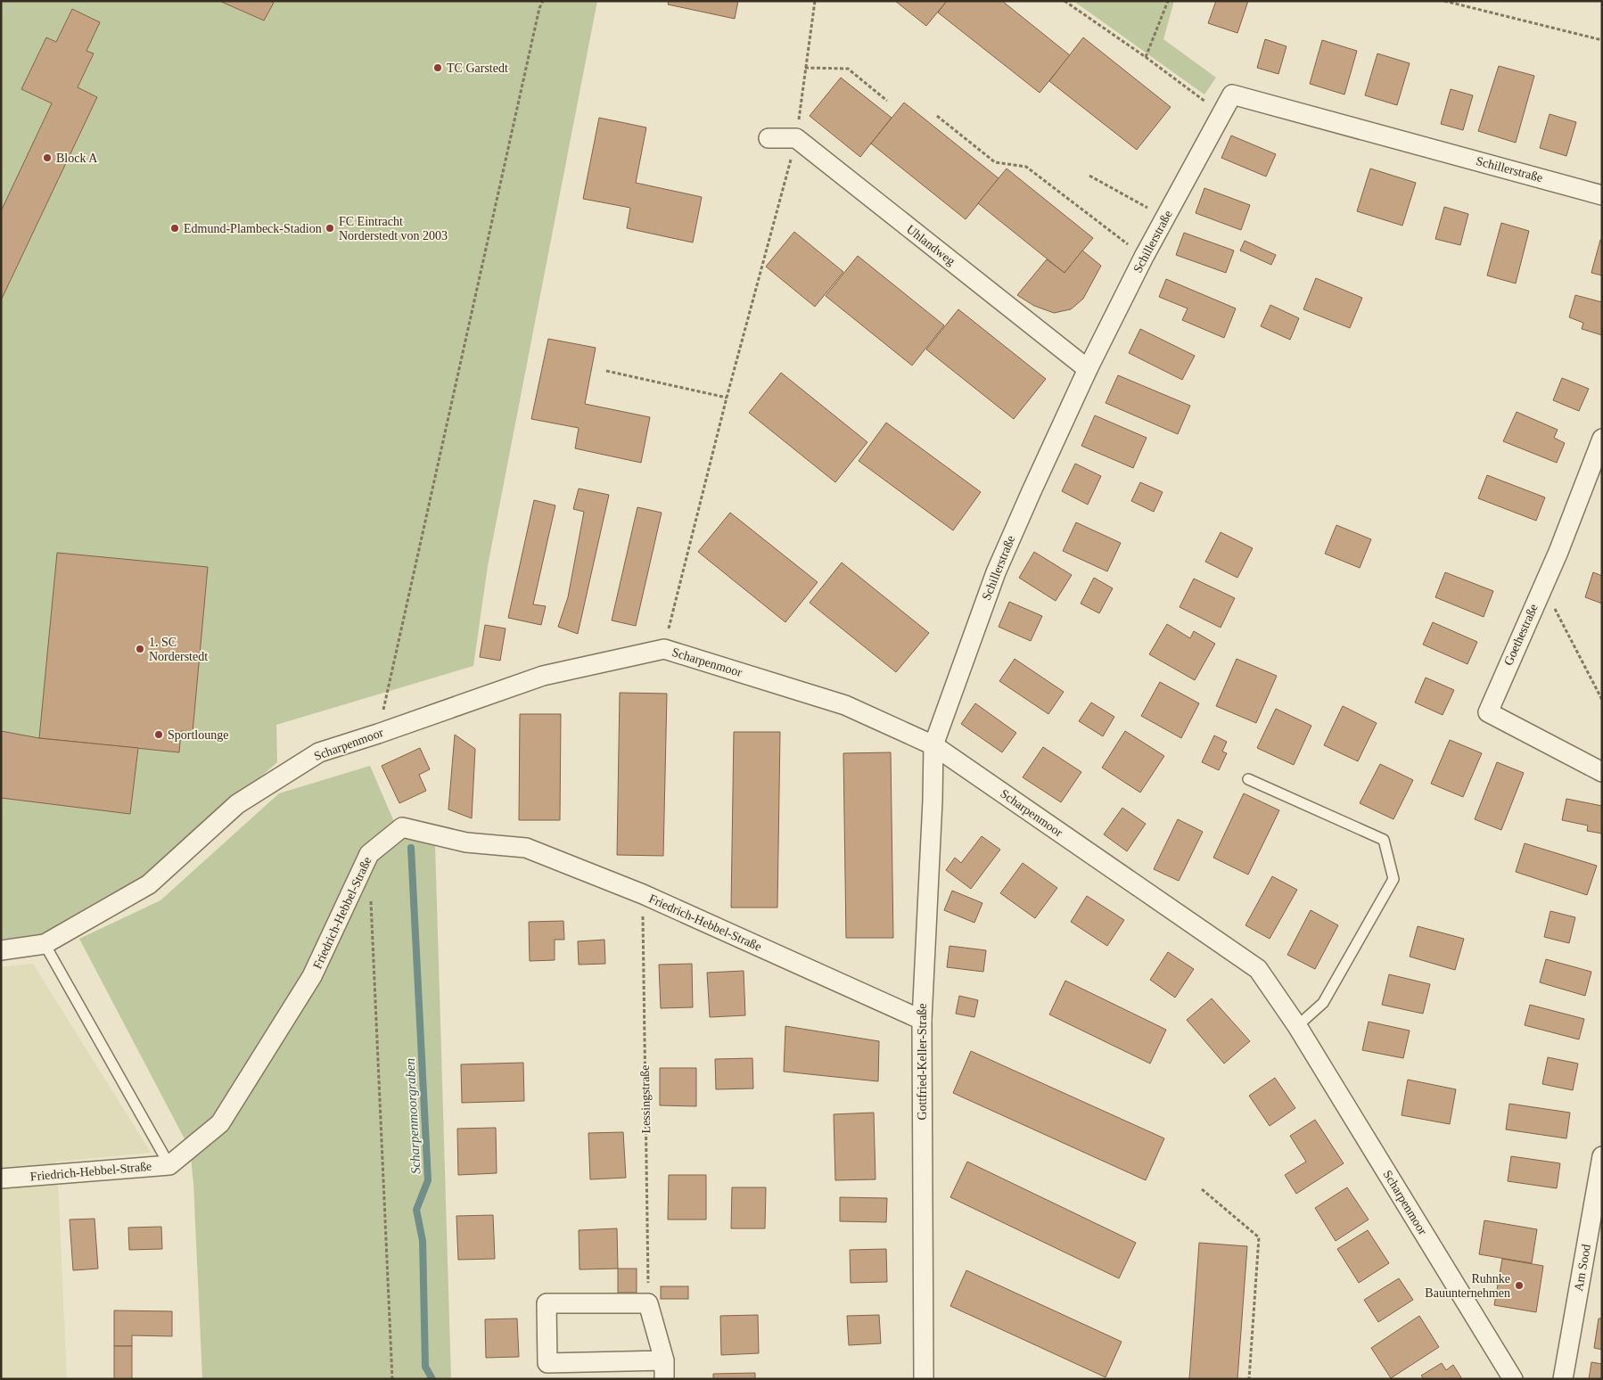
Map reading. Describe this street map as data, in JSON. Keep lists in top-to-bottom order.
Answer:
{
  "streets": {
    "street": [
      "Schillerstraße",
      "Uhlandweg",
      "Goethestraße",
      "Scharpenmoor",
      "Friedrich-Hebbel-Straße",
      "Gottfried-Keller-Straße",
      "Am Sood"
    ],
    "path": ["Lessingstraße"]
  },
  "crossings": [
    ["Schillerstraße", "Uhlandweg"],
    ["Schillerstraße", "Scharpenmoor"],
    ["Schillerstraße", "Gottfried-Keller-Straße"],
    ["Scharpenmoor", "Gottfried-Keller-Straße"],
    ["Friedrich-Hebbel-Straße", "Gottfried-Keller-Straße"],
    ["Friedrich-Hebbel-Straße", "Lessingstraße"]
  ],
  "water": ["Scharpenmoorgraben"],
  "places": [
    "TC Garstedt",
    "Block A",
    "Edmund-Plambeck-Stadion",
    "FC Eintracht Norderstedt von 2003",
    "1. SC Norderstedt",
    "Sportlounge",
    "Ruhnke Bauunternehmen"
  ]
}
